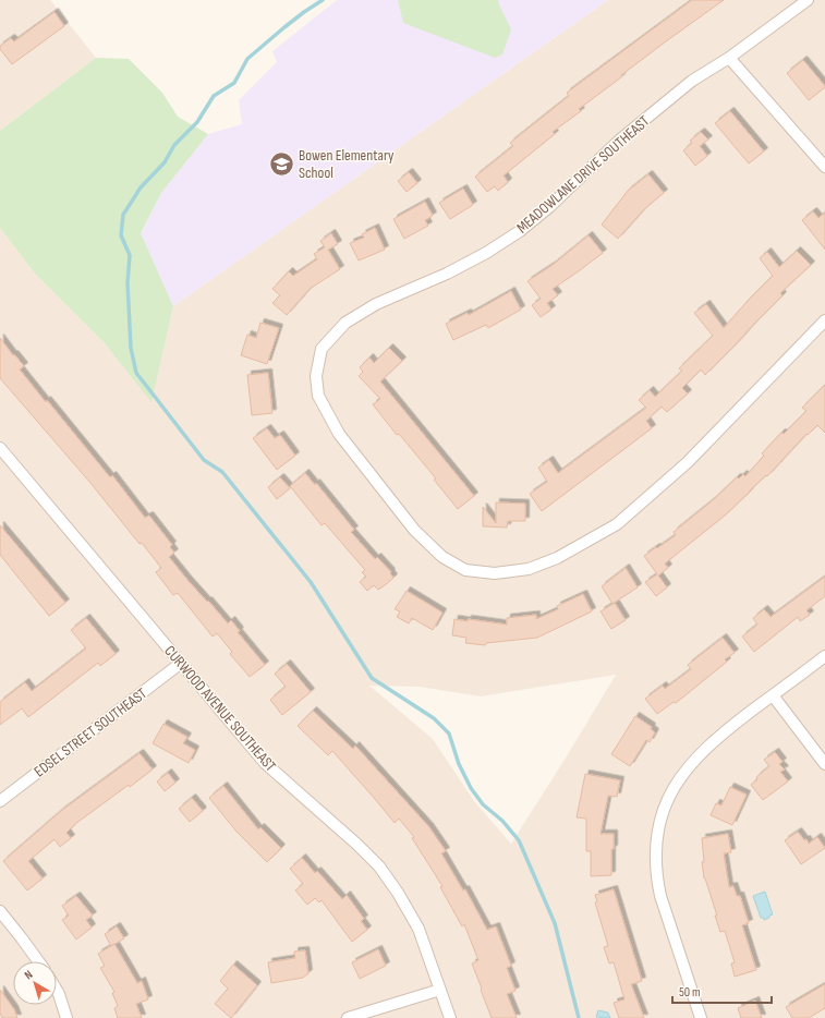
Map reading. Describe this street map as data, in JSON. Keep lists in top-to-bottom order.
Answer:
{
  "streets": {
    "street": ["MEADOWLANE DRIVE SOUTHEAST", "CURWOOD AVENUE SOUTHEAST", "EDSEL STREET SOUTHEAST"]
  },
  "crossings": [
    ["CURWOOD AVENUE SOUTHEAST", "EDSEL STREET SOUTHEAST"]
  ],
  "places": {
    "school or university": ["Bowen Elementary School"]
  },
  "scale_bar": "50 m",
  "north": "top left"
}
